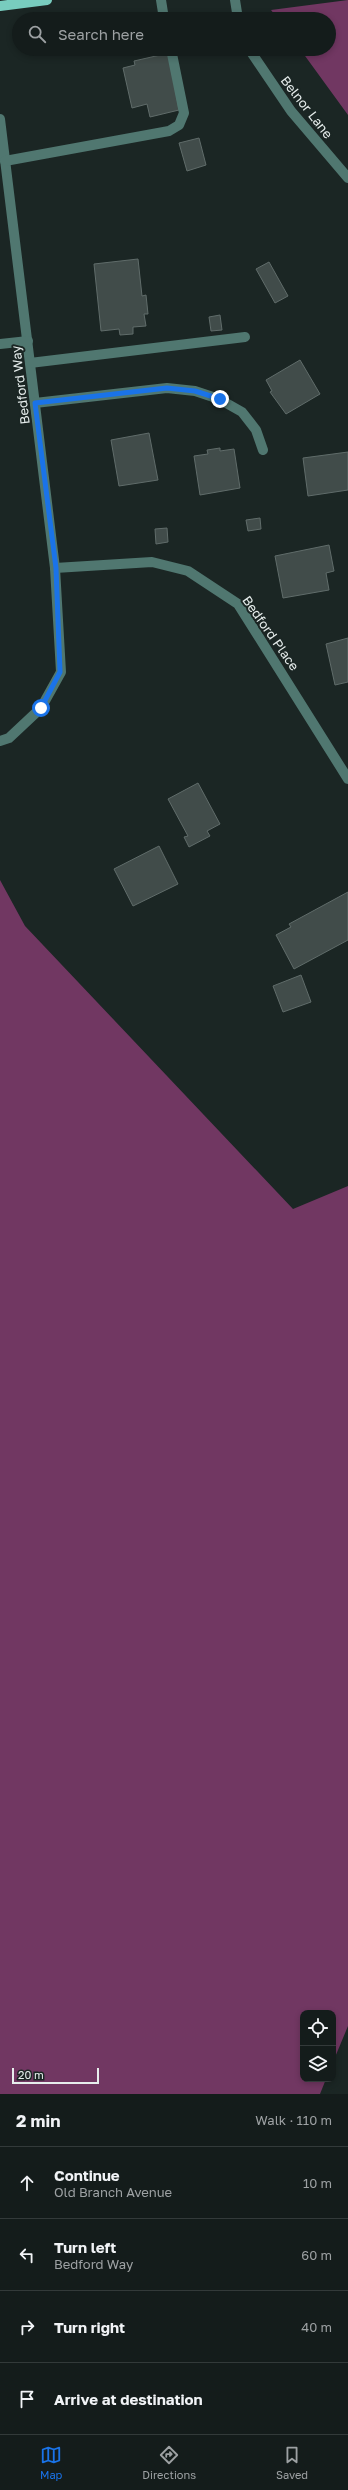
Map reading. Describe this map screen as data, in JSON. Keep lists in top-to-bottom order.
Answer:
{
  "streets": {
    "street": ["Belnor Lane", "Bedford Way", "Bedford Place"]
  },
  "crossings": [
    ["Bedford Way", "Bedford Place"]
  ],
  "scale_bar": "20 m",
  "page": {
    "search": "Search here",
    "scale": "20 m",
    "heading": ["2 min", "Walk · 110 m"],
    "list": [
      ["Continue", "Old Branch Avenue", "10 m"],
      ["Turn left", "Bedford Way", "60 m"],
      ["Turn right", "40 m"],
      "Arrive at destination"
    ],
    "nav": ["Map", "Directions", "Saved"]
  }
}
